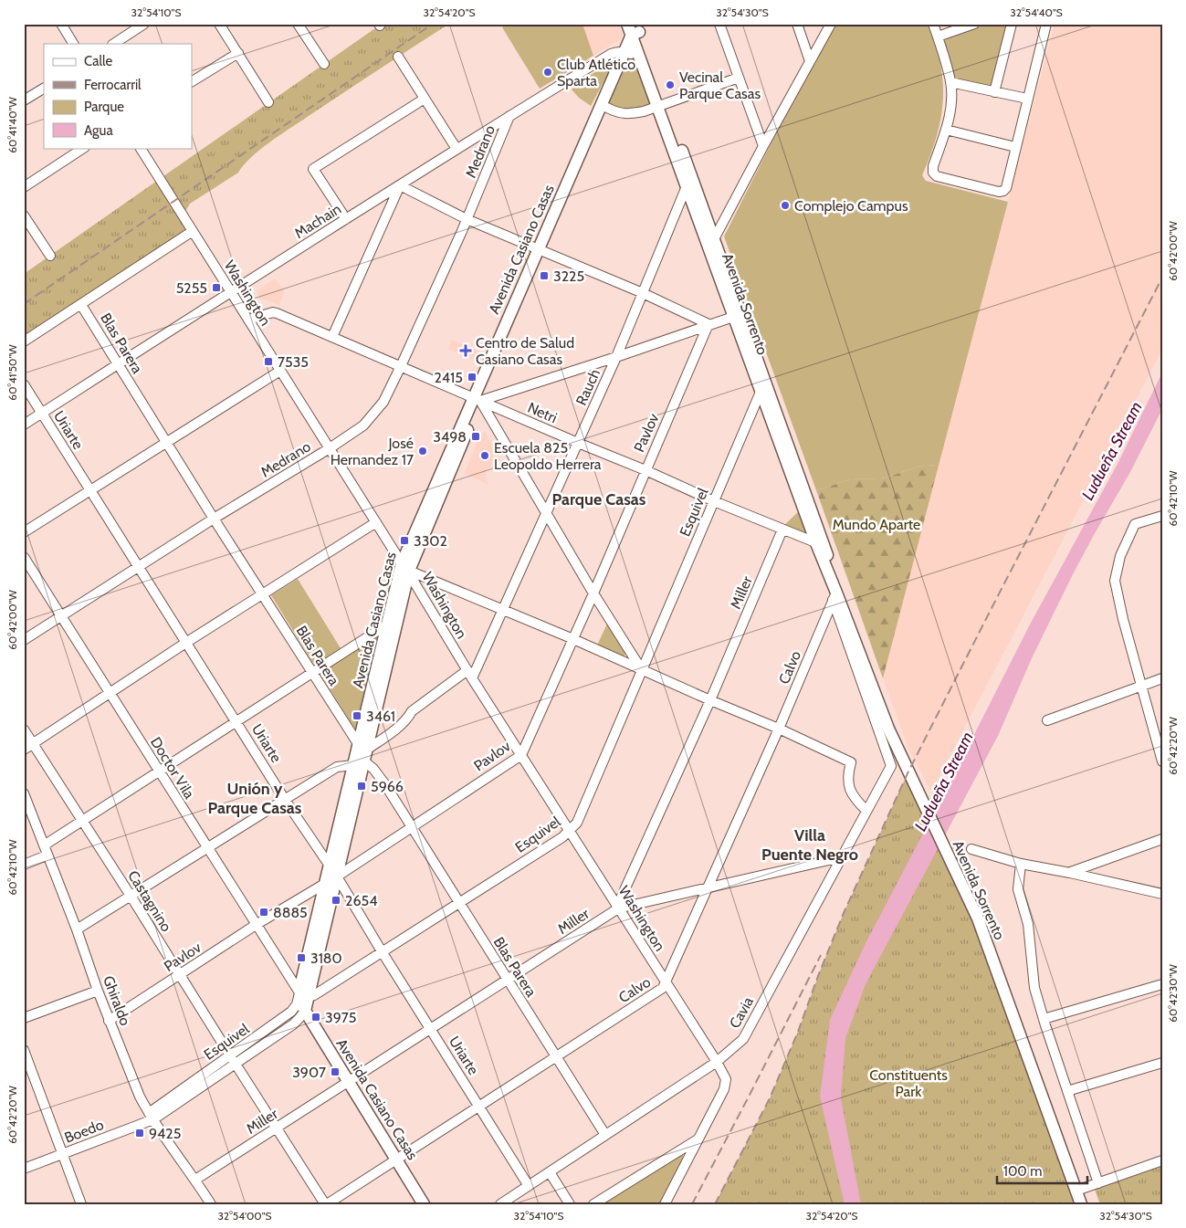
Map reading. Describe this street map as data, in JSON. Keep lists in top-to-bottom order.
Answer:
{
  "streets": {
    "main road": ["Avenida Casiano Casas", "Avenida Sorrento"],
    "street": [
      "Medrano",
      "Machain",
      "Washington",
      "Blas Parera",
      "Rauch",
      "Netri",
      "Uriarte",
      "Pavlov",
      "Esquivel",
      "Miller",
      "Calvo",
      "Doctor Vila",
      "Castagnino",
      "Ghiraldo",
      "Cavia",
      "Boedo"
    ]
  },
  "crossings": [
    ["Medrano", "Machain"],
    ["Medrano", "Washington"],
    ["Medrano", "Blas Parera"],
    ["Medrano", "Netri"],
    ["Medrano", "Uriarte"],
    ["Medrano", "Doctor Vila"],
    ["Machain", "Avenida Casiano Casas"],
    ["Machain", "Washington"],
    ["Machain", "Avenida Sorrento"],
    ["Machain", "Blas Parera"],
    ["Machain", "Uriarte"],
    ["Avenida Casiano Casas", "Washington"],
    ["Avenida Casiano Casas", "Avenida Sorrento"],
    ["Avenida Casiano Casas", "Blas Parera"],
    ["Avenida Casiano Casas", "Rauch"],
    ["Avenida Casiano Casas", "Netri"],
    ["Avenida Casiano Casas", "Uriarte"],
    ["Avenida Casiano Casas", "Pavlov"],
    ["Avenida Casiano Casas", "Esquivel"],
    ["Avenida Casiano Casas", "Miller"],
    ["Avenida Casiano Casas", "Calvo"],
    ["Avenida Casiano Casas", "Doctor Vila"],
    ["Washington", "Rauch"],
    ["Washington", "Netri"],
    ["Washington", "Pavlov"],
    ["Washington", "Esquivel"],
    ["Washington", "Miller"],
    ["Washington", "Calvo"],
    ["Washington", "Cavia"],
    ["Avenida Sorrento", "Rauch"],
    ["Avenida Sorrento", "Netri"],
    ["Avenida Sorrento", "Esquivel"],
    ["Avenida Sorrento", "Calvo"],
    ["Avenida Sorrento", "Cavia"],
    ["Blas Parera", "Rauch"],
    ["Blas Parera", "Pavlov"],
    ["Blas Parera", "Esquivel"],
    ["Blas Parera", "Miller"],
    ["Blas Parera", "Calvo"],
    ["Blas Parera", "Cavia"],
    ["Rauch", "Netri"],
    ["Rauch", "Uriarte"],
    ["Rauch", "Doctor Vila"],
    ["Rauch", "Castagnino"],
    ["Rauch", "Ghiraldo"],
    ["Netri", "Pavlov"],
    ["Netri", "Esquivel"],
    ["Netri", "Miller"],
    ["Uriarte", "Pavlov"],
    ["Uriarte", "Esquivel"],
    ["Uriarte", "Miller"],
    ["Uriarte", "Calvo"],
    ["Uriarte", "Cavia"],
    ["Pavlov", "Doctor Vila"],
    ["Pavlov", "Castagnino"],
    ["Pavlov", "Ghiraldo"],
    ["Esquivel", "Doctor Vila"],
    ["Esquivel", "Castagnino"],
    ["Esquivel", "Ghiraldo"],
    ["Esquivel", "Boedo"],
    ["Miller", "Castagnino"],
    ["Miller", "Ghiraldo"],
    ["Calvo", "Castagnino"],
    ["Calvo", "Cavia"],
    ["Ghiraldo", "Boedo"]
  ],
  "districts": ["Parque Casas", "Unión y Parque Casas", "Villa Puente Negro"],
  "water": ["Ludueña Stream"],
  "parks": ["Mundo Aparte", "Constituents Park"],
  "places": {
    "other": [
      "Club Atlético Sparta",
      "Vecinal Parque Casas",
      "Complejo Campus",
      "José Hernandez 17",
      "Escuela 825 Leopoldo Herrera"
    ],
    "transit": [
      "3225",
      "5255",
      "7535",
      "2415",
      "3498",
      "3302",
      "3461",
      "5966",
      "2654",
      "8885",
      "3180",
      "3975",
      "3907",
      "9425"
    ],
    "health": ["Centro de Salud Casiano Casas"]
  },
  "legend": [
    "Calle",
    "Ferrocarril",
    "Parque",
    "Agua"
  ],
  "scale_bar": "100 m",
  "coordinates": [
    "32°54'10\"S",
    "32°54'20\"S",
    "32°54'30\"S",
    "32°54'40\"S",
    "60°41'40\"W",
    "60°42'00\"W",
    "60°41'50\"W",
    "60°42'10\"W",
    "60°42'20\"W",
    "60°42'30\"W",
    "32°54'00\"S"
  ]
}
